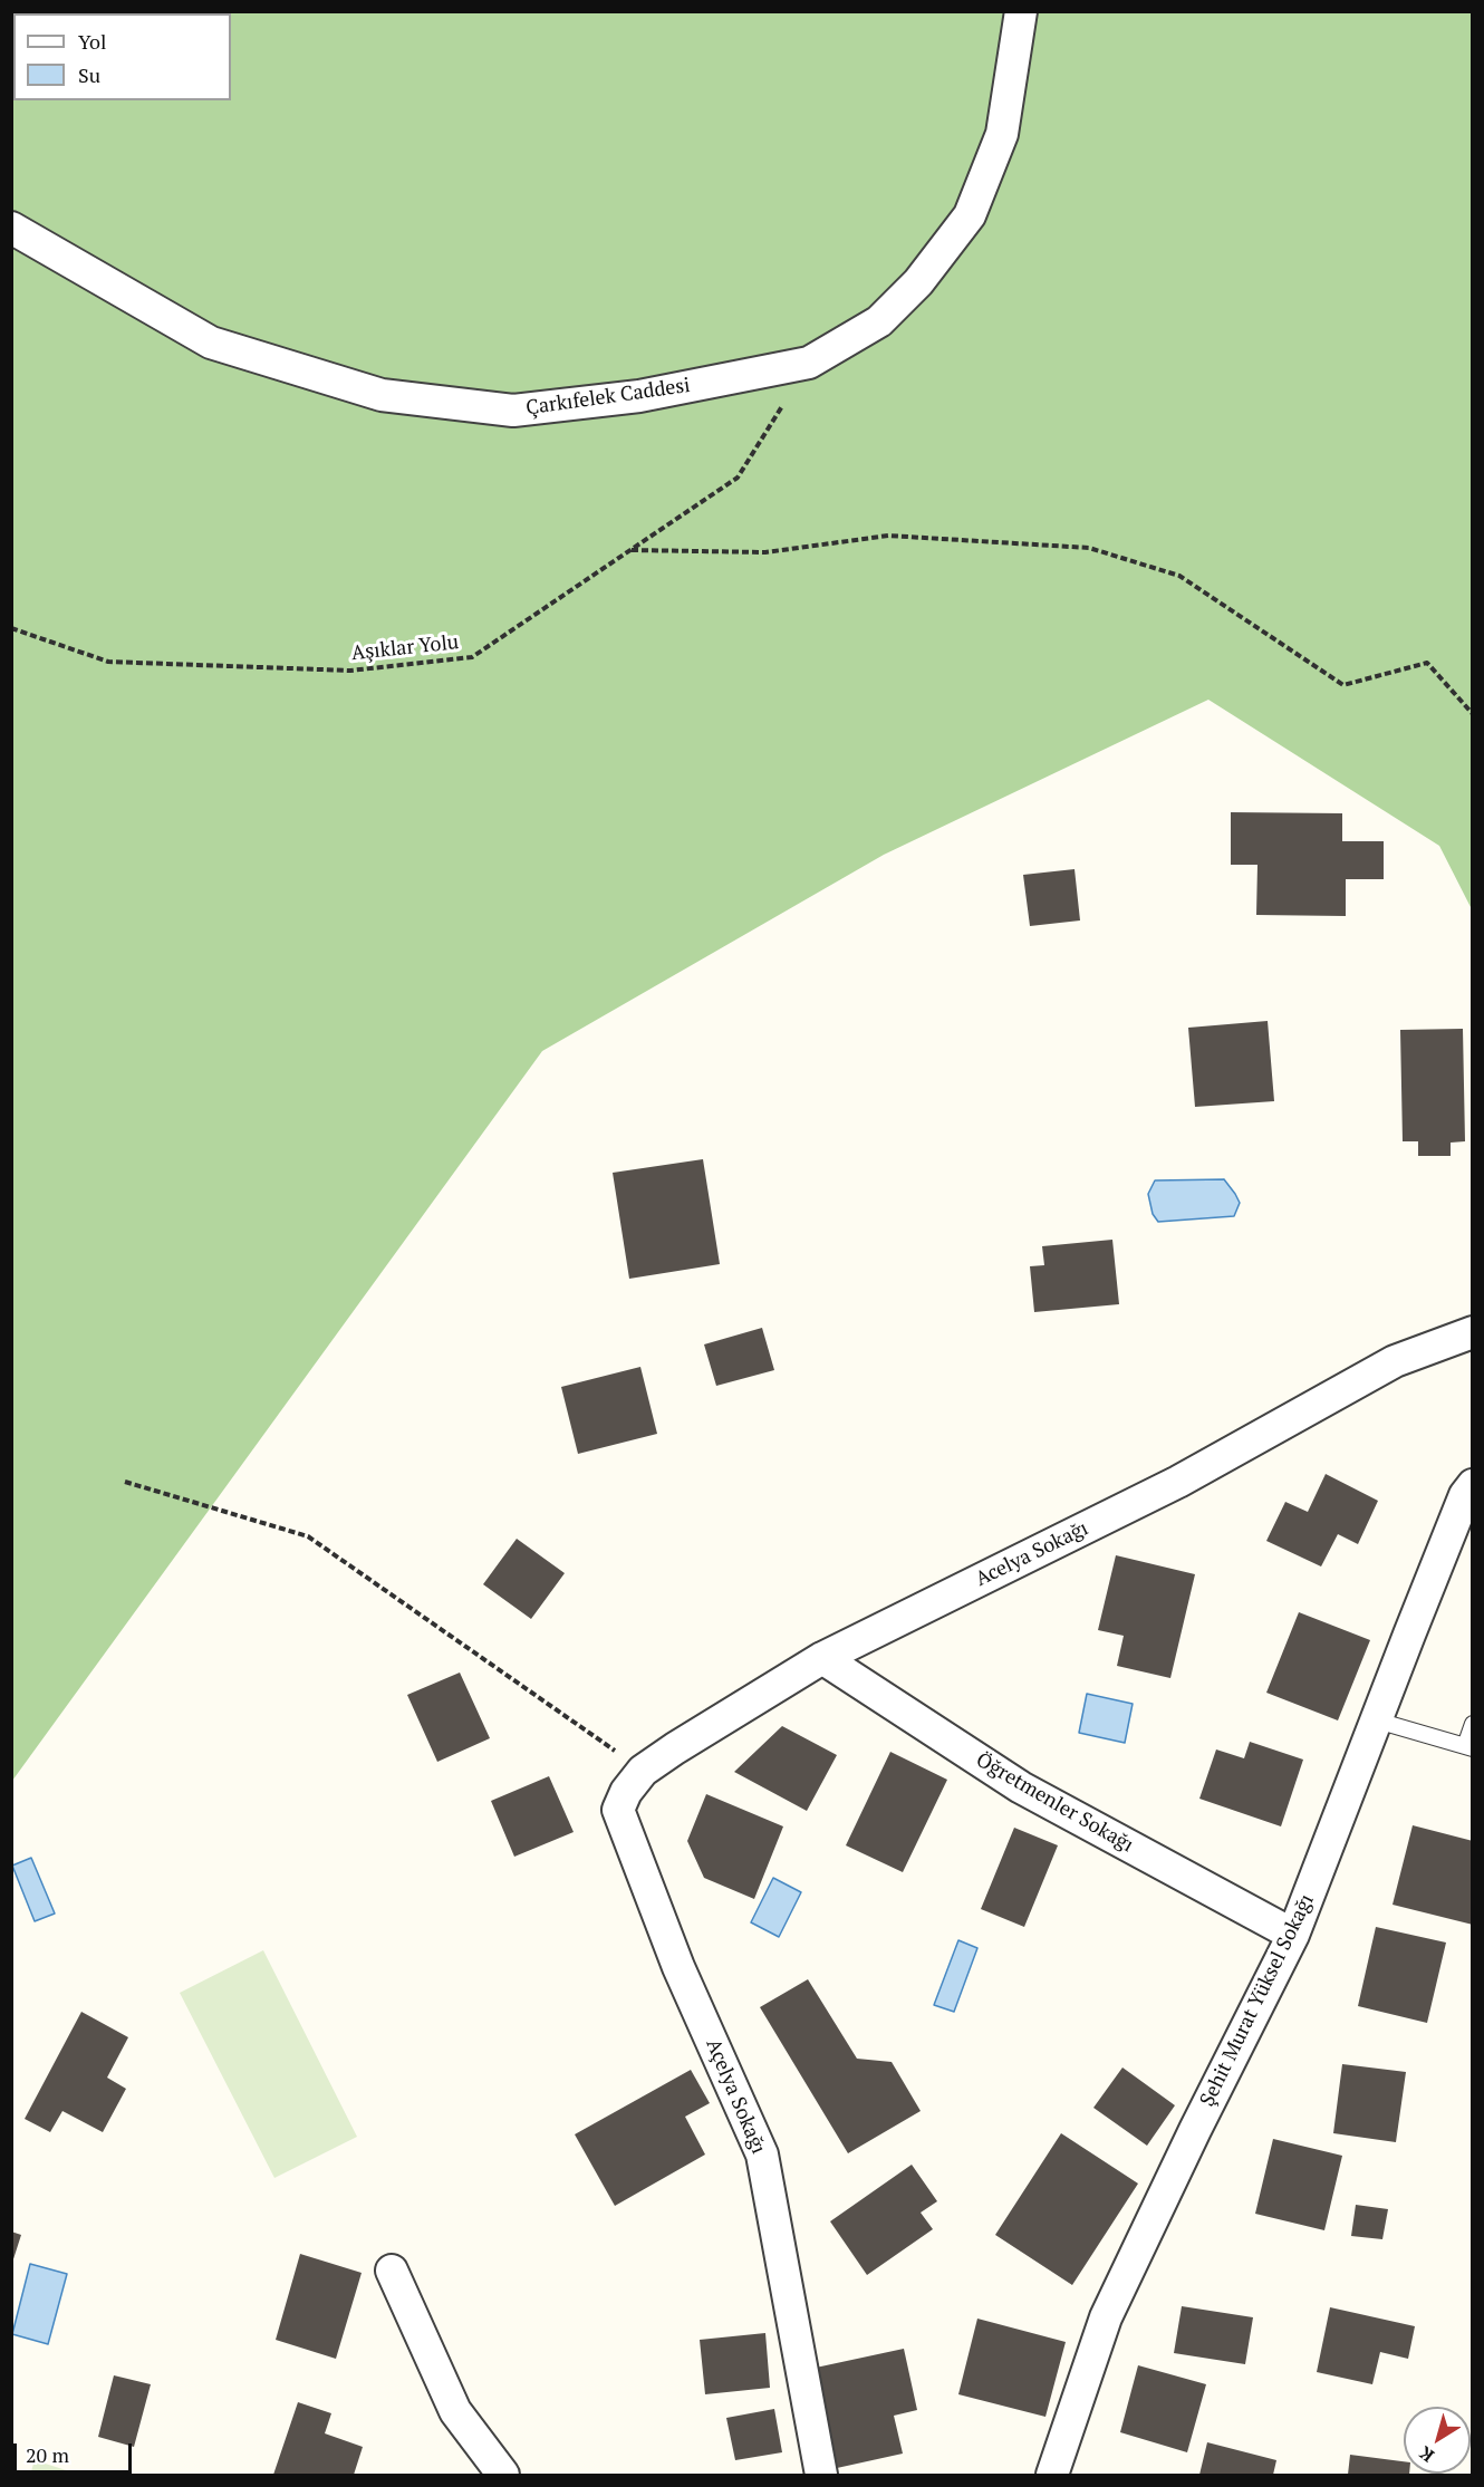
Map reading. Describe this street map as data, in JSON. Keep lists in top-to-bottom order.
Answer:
{
  "streets": {
    "street": [
      "Çarkıfelek Caddesi",
      "Acelya Sokağı",
      "Öğretmenler Sokağı",
      "Şehit Murat Yüksel Sokağı",
      "Açelya Sokağı"
    ],
    "path": ["Aşıklar Yolu"]
  },
  "crossings": [
    ["Çarkıfelek Caddesi", "Aşıklar Yolu"],
    ["Acelya Sokağı", "Öğretmenler Sokağı"],
    ["Acelya Sokağı", "Açelya Sokağı"],
    ["Öğretmenler Sokağı", "Şehit Murat Yüksel Sokağı"]
  ],
  "legend": ["Yol", "Su"],
  "scale_bar": "20 m",
  "north": "bottom left"
}
